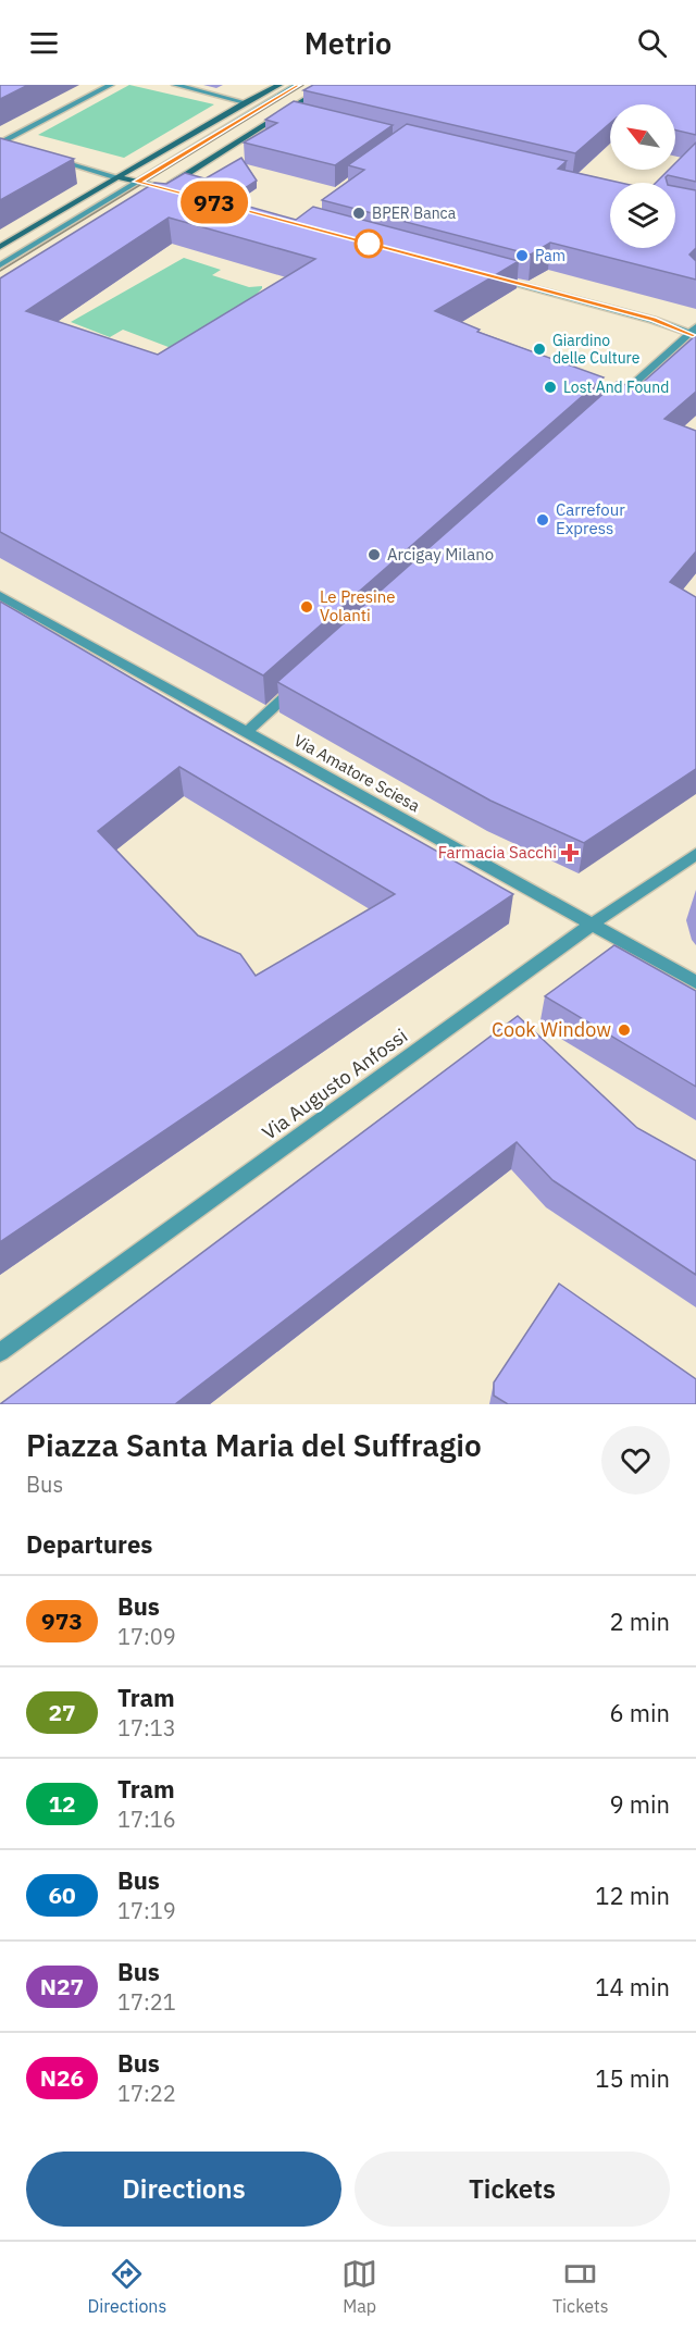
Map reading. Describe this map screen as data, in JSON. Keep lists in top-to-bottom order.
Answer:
{
  "streets": {
    "street": ["Via Amatore Sciesa", "Via Augusto Anfossi"]
  },
  "crossings": [
    ["Via Amatore Sciesa", "Via Augusto Anfossi"]
  ],
  "places": {
    "other": [
      "BPER Banca",
      "Pam",
      "Giardino delle Culture",
      "Lost And Found",
      "Carrefour Express",
      "Arcigay Milano",
      "Le Presine Volanti",
      "Cook Window"
    ],
    "health": ["Farmacia Sacchi"]
  },
  "lines": ["bus line 973"],
  "north": "top left",
  "page": {
    "header": "Metrio",
    "on_map": "973",
    "heading": [
      ["Piazza Santa Maria del Suffragio", "Bus"],
      "Departures"
    ],
    "list": [
      {
        "mark": "973",
        "name": "Bus",
        "note": "17:09",
        "value": "2 min"
      },
      {
        "mark": "27",
        "name": "Tram",
        "note": "17:13",
        "value": "6 min"
      },
      {
        "mark": "12",
        "name": "Tram",
        "note": "17:16",
        "value": "9 min"
      },
      {
        "mark": "60",
        "name": "Bus",
        "note": "17:19",
        "value": "12 min"
      },
      {
        "mark": "N27",
        "name": "Bus",
        "note": "17:21",
        "value": "14 min"
      },
      {
        "mark": "N26",
        "name": "Bus",
        "note": "17:22",
        "value": "15 min"
      }
    ],
    "buttons": ["Directions", "Tickets"],
    "tabs": ["Directions", "Map", "Tickets"]
  }
}
